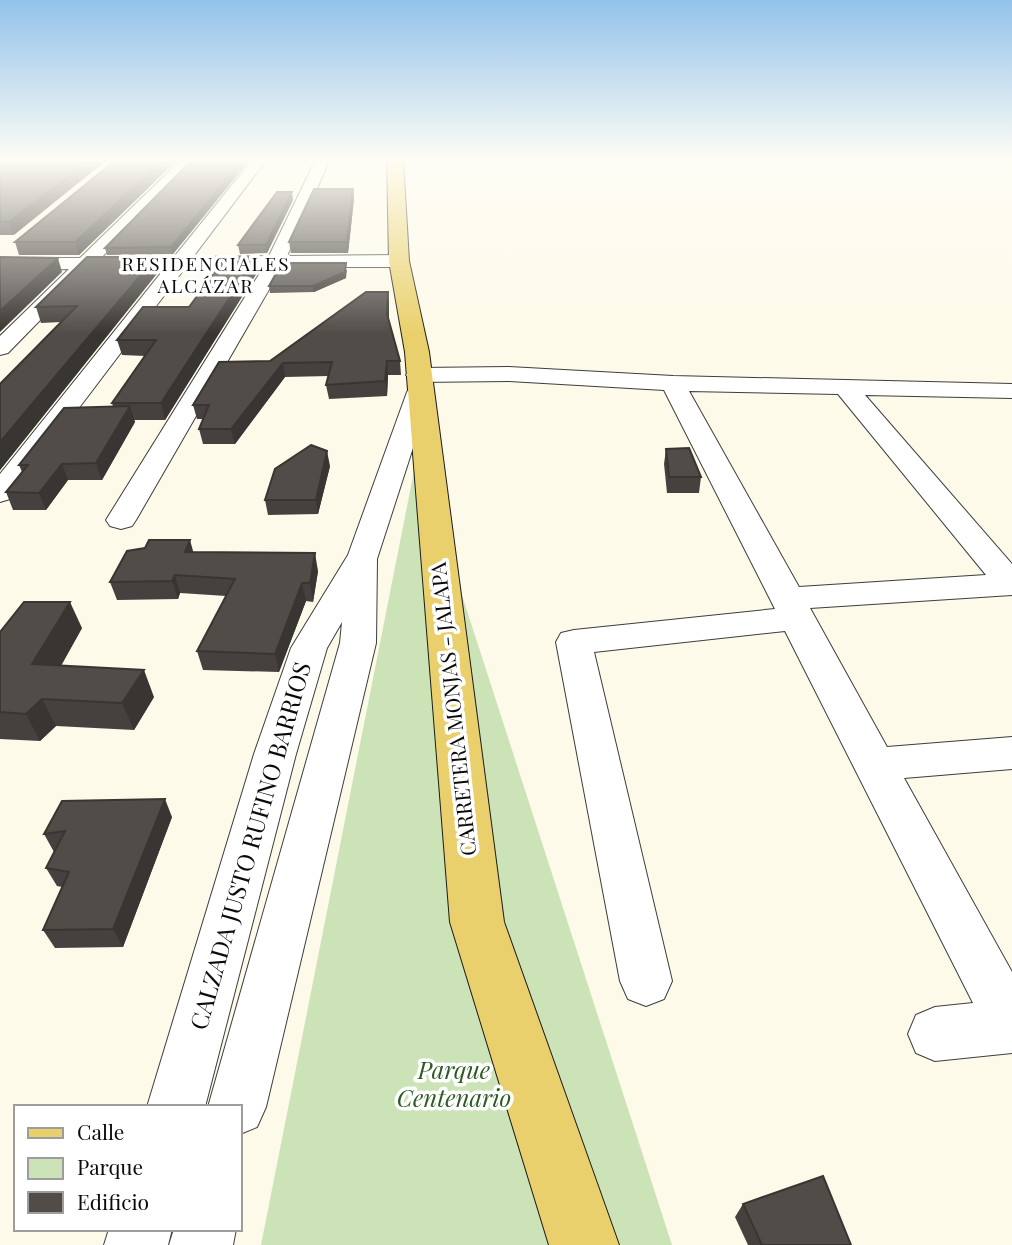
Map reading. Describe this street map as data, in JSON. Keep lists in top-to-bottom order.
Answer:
{
  "streets": {
    "main road": ["CARRETERA MONJAS - JALAPA"],
    "street": ["CALZADA JUSTO RUFINO BARRIOS"]
  },
  "crossings": [
    ["CARRETERA MONJAS - JALAPA", "CALZADA JUSTO RUFINO BARRIOS"]
  ],
  "districts": ["RESIDENCIALES ALCÁZAR"],
  "parks": ["Parque Centenario"],
  "legend": ["Calle", "Parque", "Edificio"]
}
